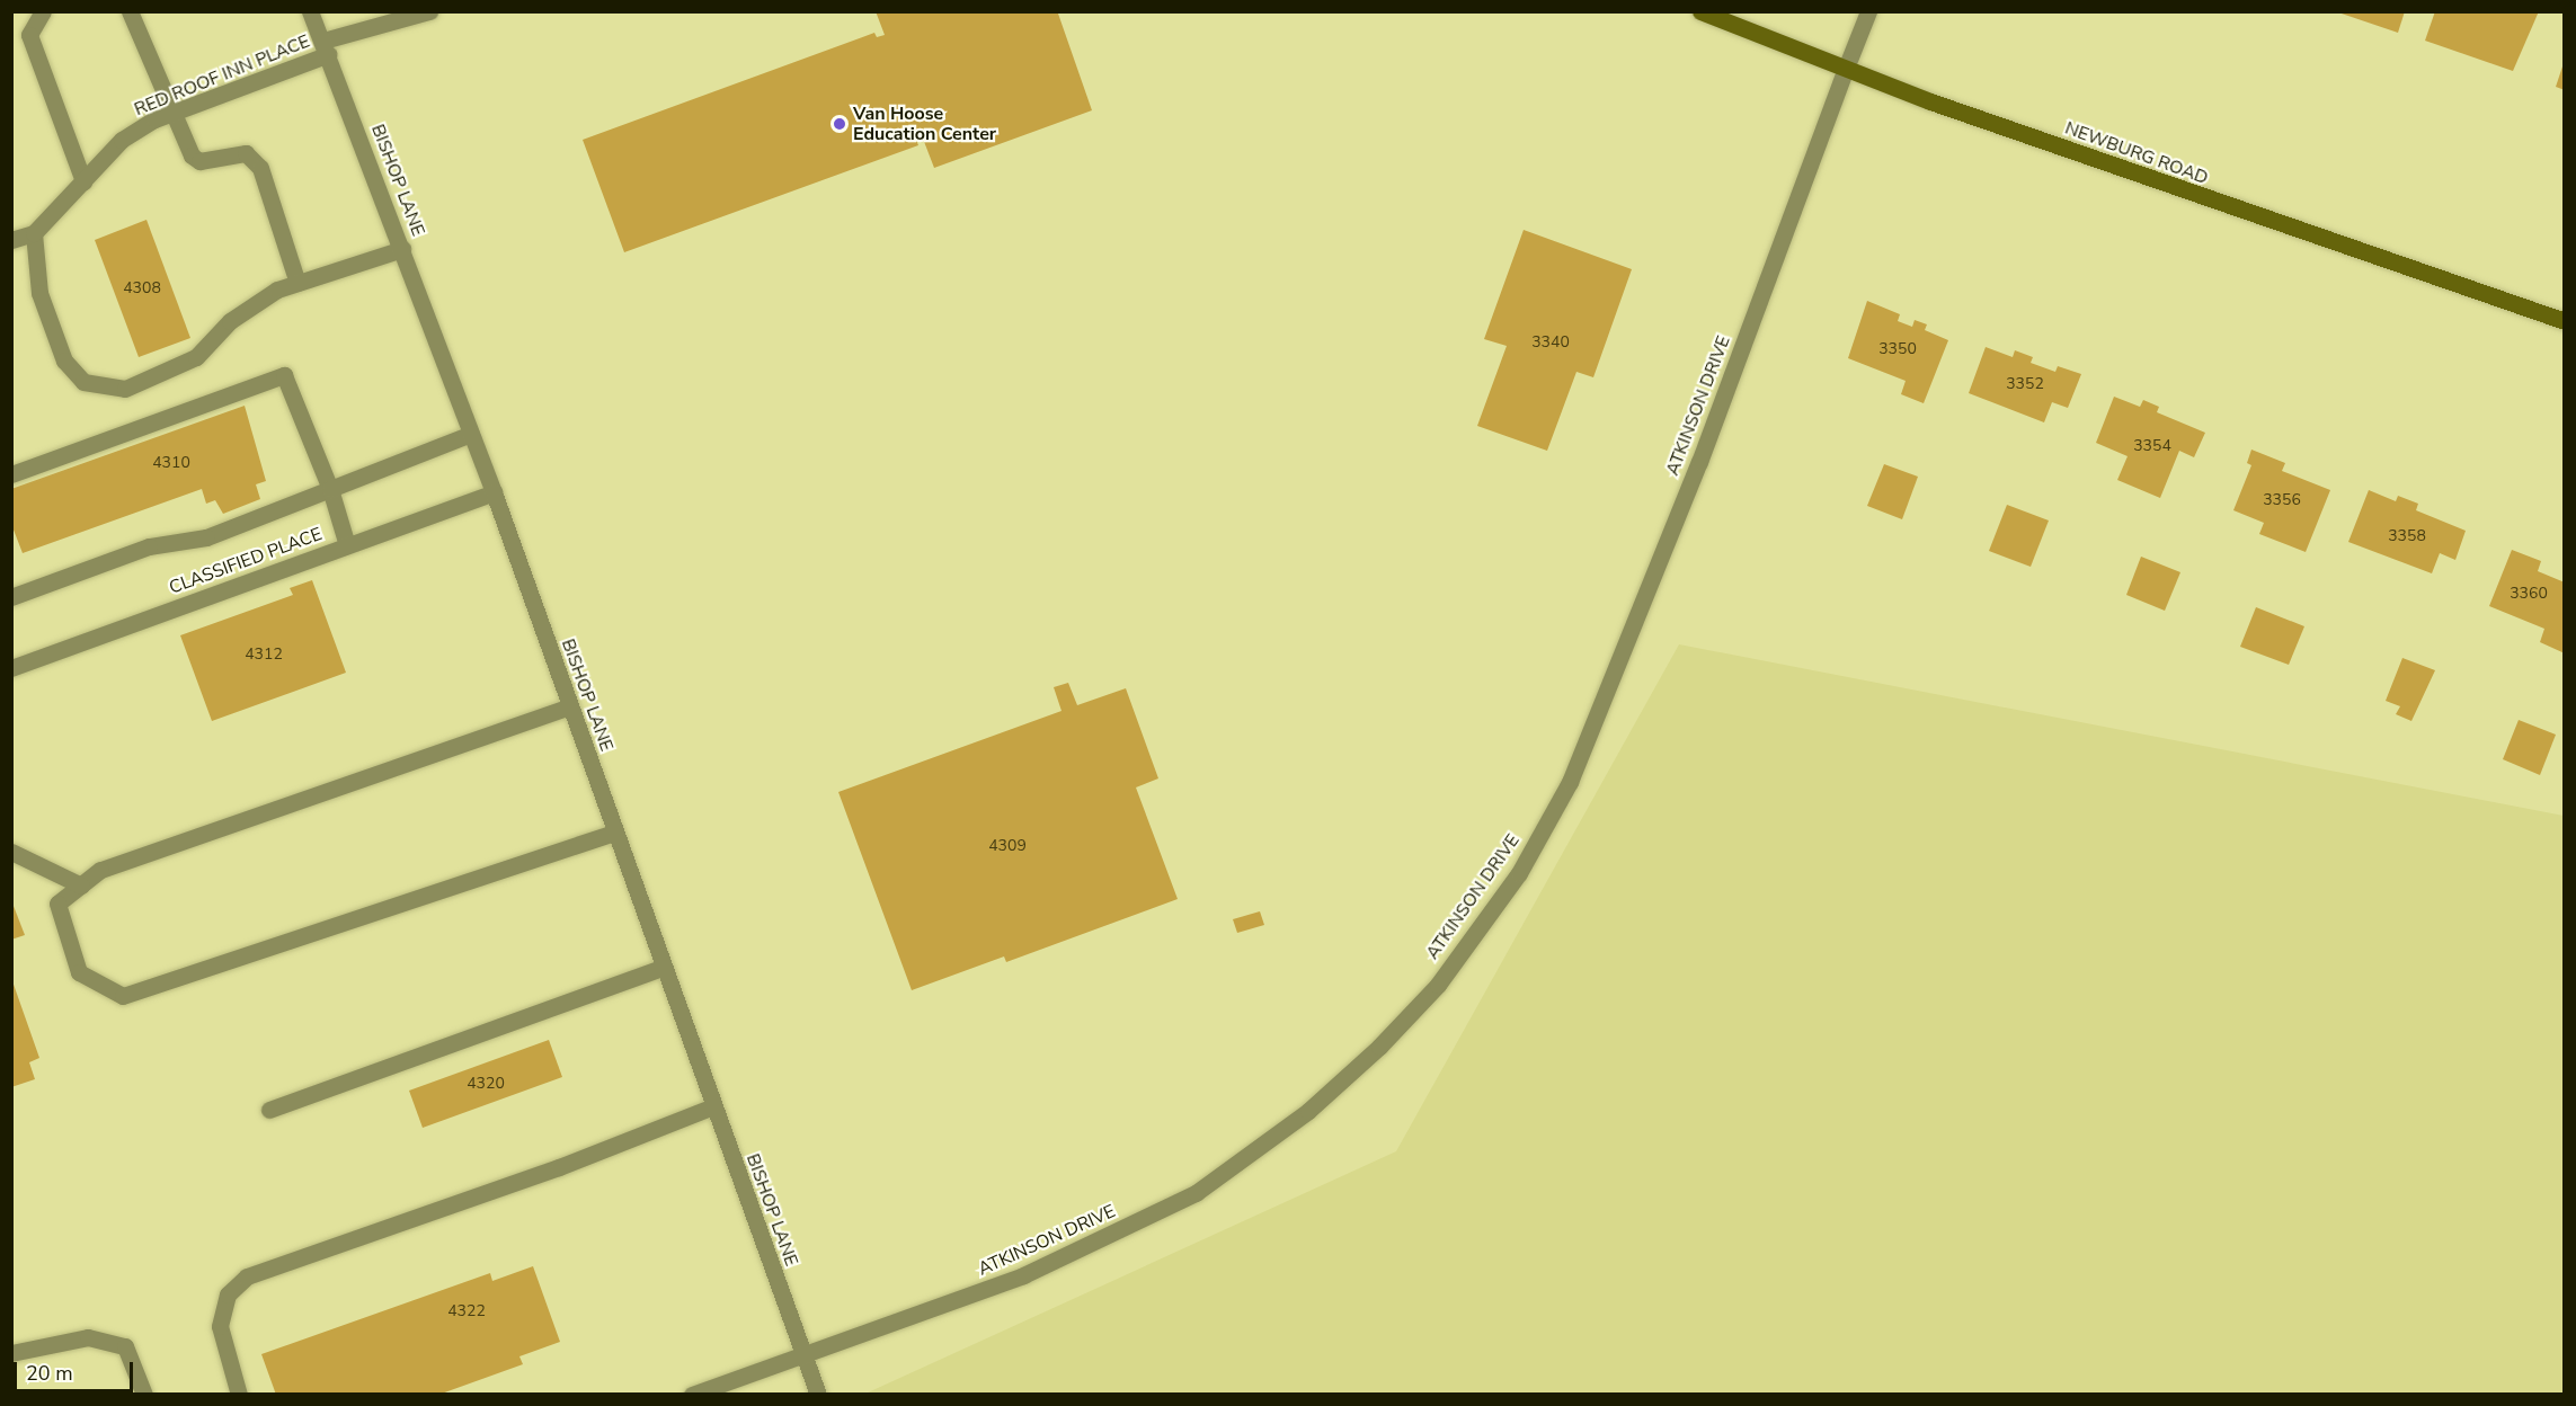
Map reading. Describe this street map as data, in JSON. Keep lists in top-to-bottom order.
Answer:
{
  "streets": {
    "main road": ["NEWBURG ROAD"],
    "street": [
      "RED ROOF INN PLACE",
      "BISHOP LANE",
      "ATKINSON DRIVE",
      "CLASSIFIED PLACE"
    ]
  },
  "crossings": [
    ["RED ROOF INN PLACE", "BISHOP LANE"],
    ["NEWBURG ROAD", "ATKINSON DRIVE"],
    ["BISHOP LANE", "ATKINSON DRIVE"],
    ["BISHOP LANE", "CLASSIFIED PLACE"]
  ],
  "places": ["Van Hoose Education Center"],
  "house_numbers": [
    "4308",
    "3340",
    "3350",
    "3352",
    "3354",
    "4310",
    "3356",
    "3358",
    "3360",
    "4312",
    "4309",
    "4320",
    "4322"
  ],
  "scale_bar": "20 m"
}
